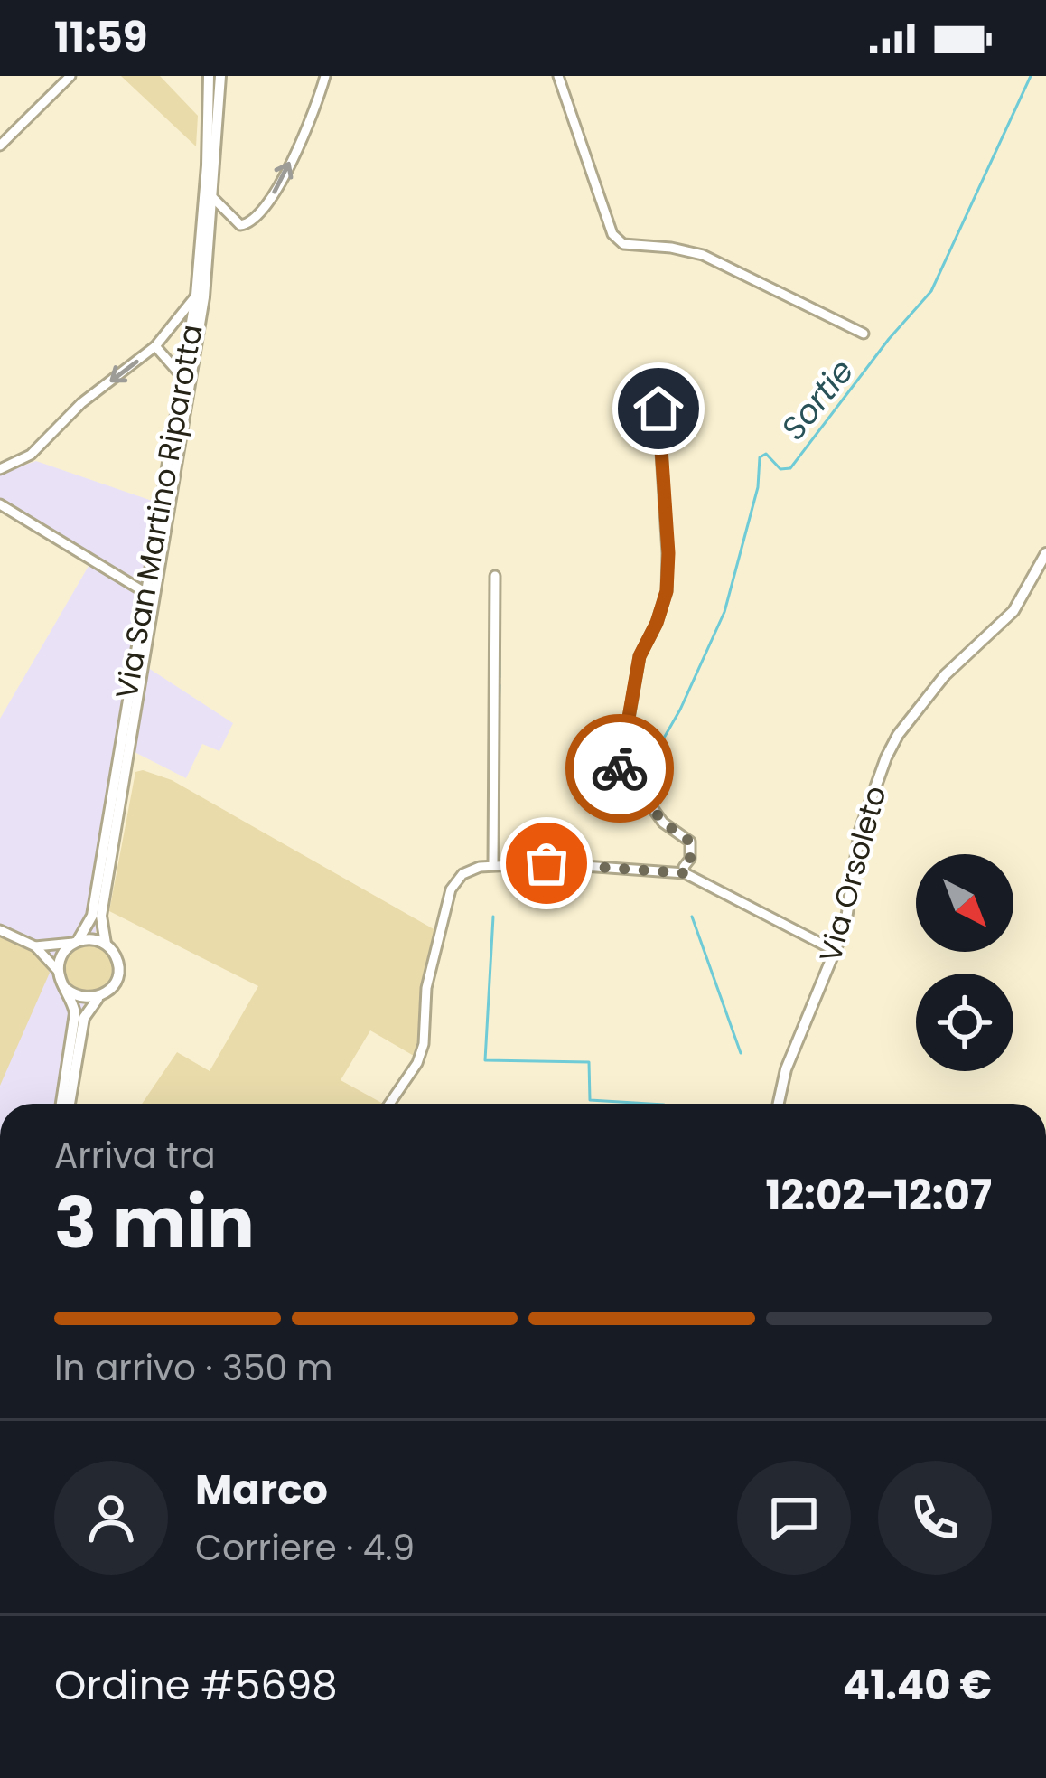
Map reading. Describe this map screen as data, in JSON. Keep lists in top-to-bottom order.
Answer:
{
  "streets": {
    "street": ["Via San Martino Riparotta", "Via Orsoleto"]
  },
  "water": ["Sortie"],
  "north": "bottom right",
  "page": {
    "status": "11:59",
    "heading": ["3 min", "Arriva tra", "12:02–12:07"],
    "panel": [
      "Marco",
      "Corriere · 4.9",
      "Ordine #5698",
      "41.40 €"
    ],
    "bar": "In arrivo · 350 m"
  }
}
